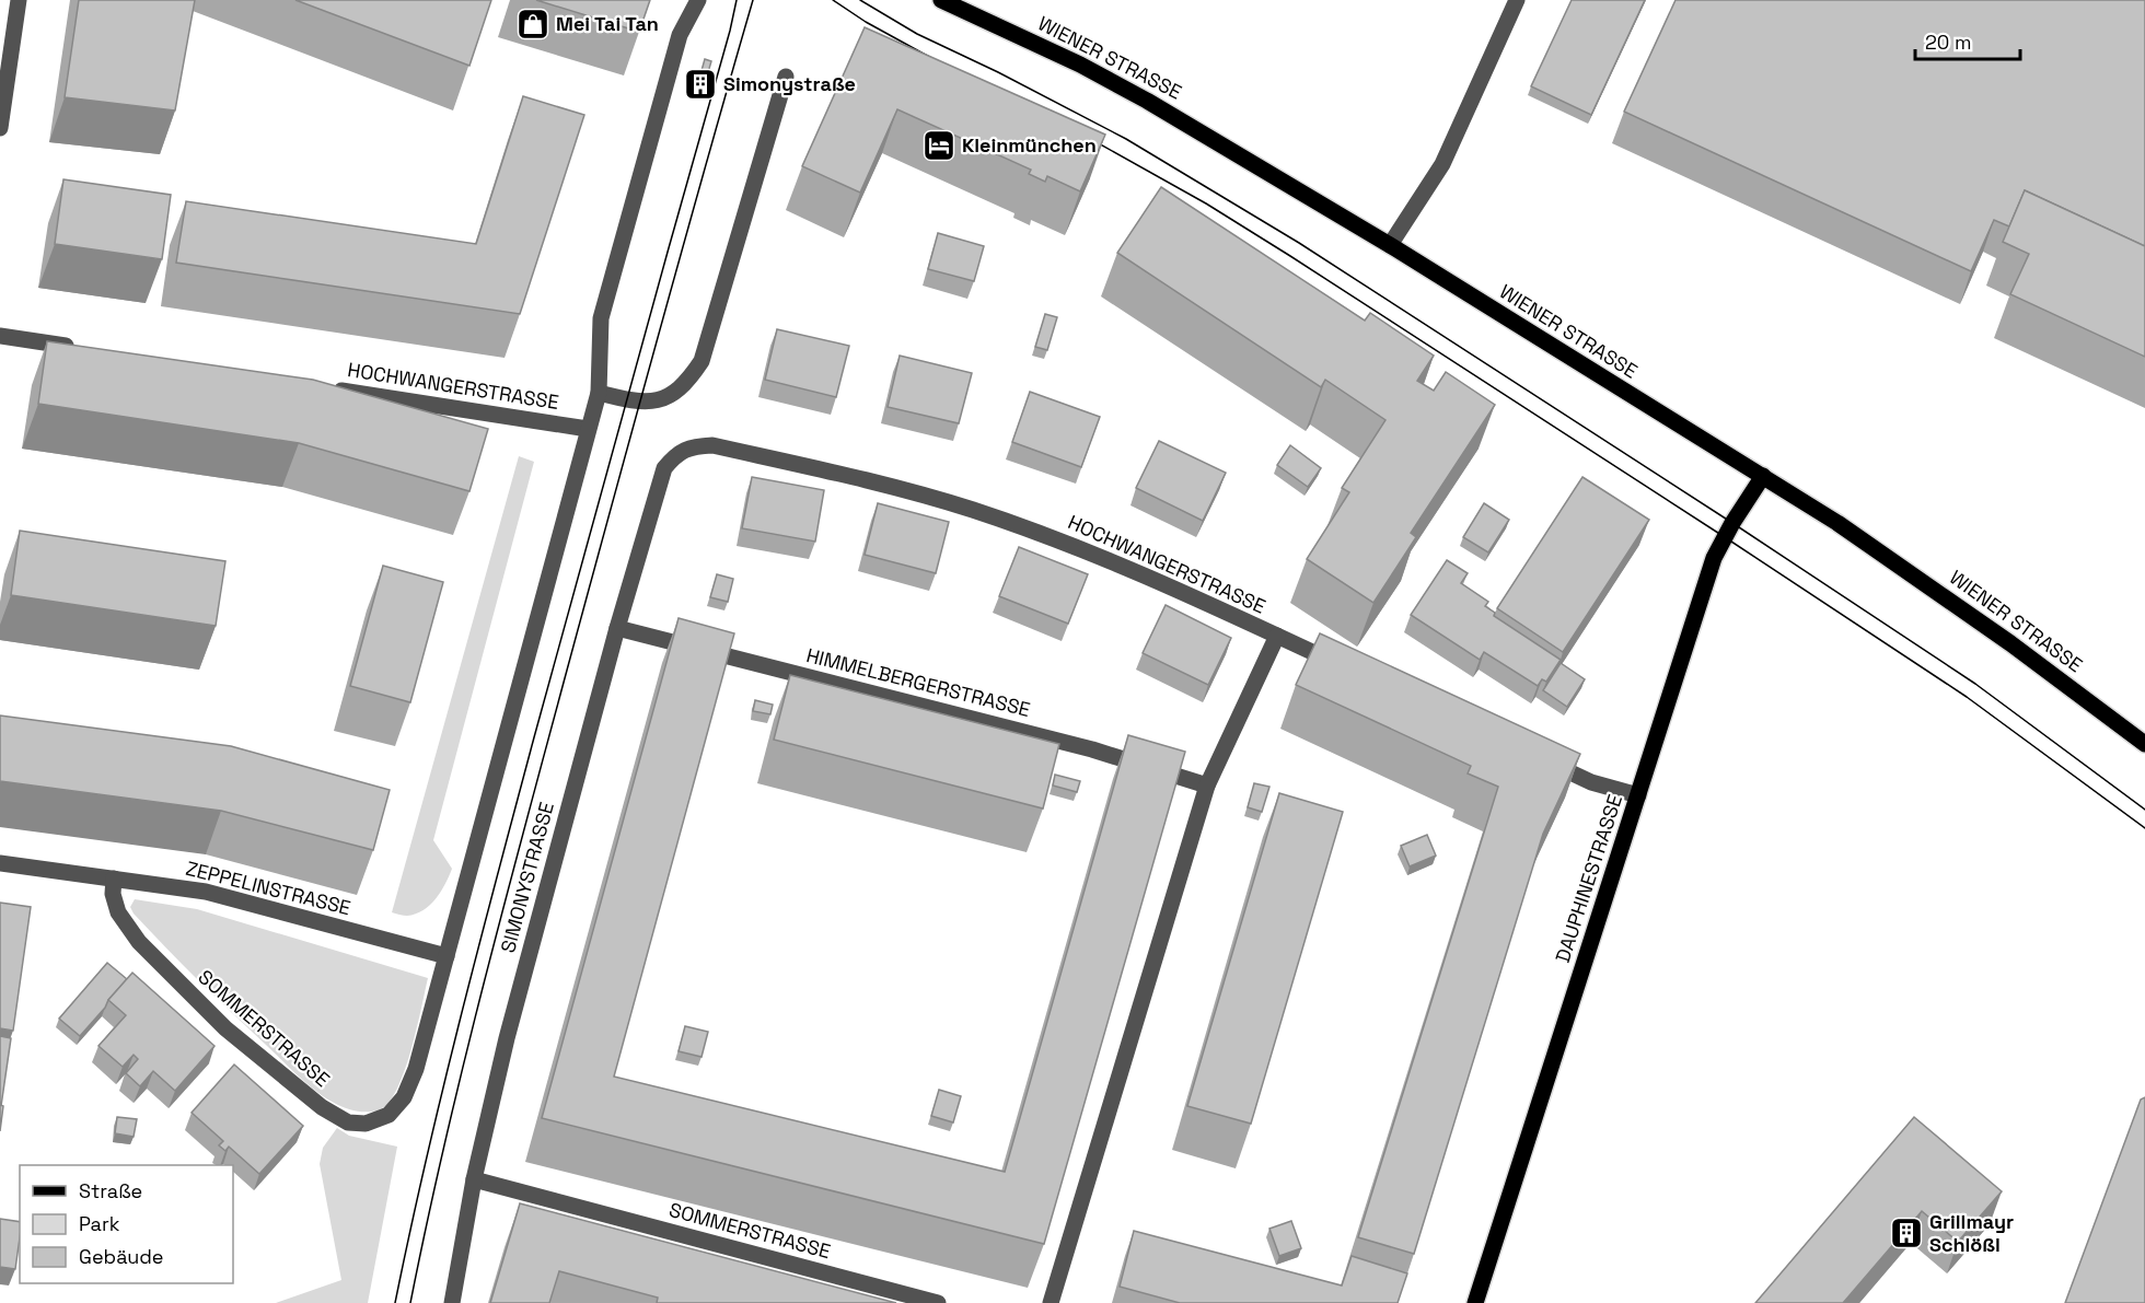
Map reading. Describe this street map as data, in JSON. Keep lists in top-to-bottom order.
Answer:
{
  "streets": {
    "main road": ["WIENER STRASSE", "DAUPHINESTRASSE"],
    "street": [
      "HOCHWANGERSTRASSE",
      "HIMMELBERGERSTRASSE",
      "SIMONYSTRASSE",
      "ZEPPELINSTRASSE",
      "SOMMERSTRASSE"
    ]
  },
  "crossings": [
    ["WIENER STRASSE", "DAUPHINESTRASSE"],
    ["HOCHWANGERSTRASSE", "SIMONYSTRASSE"],
    ["HIMMELBERGERSTRASSE", "SIMONYSTRASSE"],
    ["SIMONYSTRASSE", "SOMMERSTRASSE"],
    ["ZEPPELINSTRASSE", "SOMMERSTRASSE"]
  ],
  "places": {
    "shop": ["Mei Tai Tan"],
    "building": ["Simonystraße", "Grillmayr Schlößl"],
    "hotel": ["Kleinmünchen"]
  },
  "legend": ["Straße", "Park", "Gebäude"],
  "scale_bar": "20 m"
}
